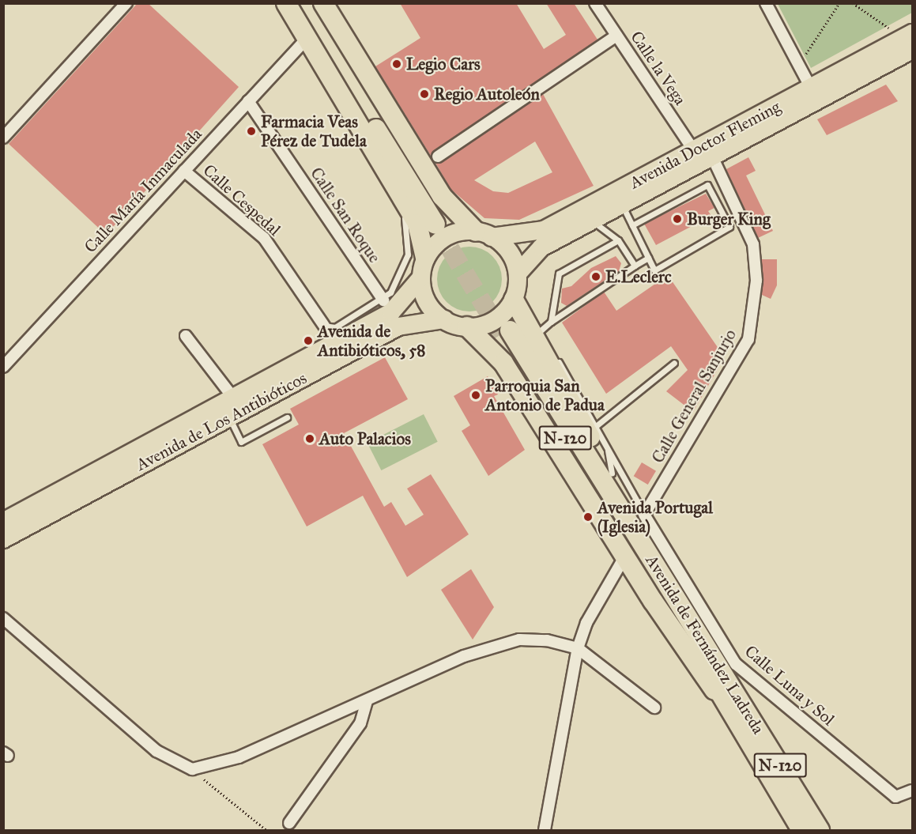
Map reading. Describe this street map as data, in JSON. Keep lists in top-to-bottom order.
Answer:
{
  "streets": {
    "highway": ["N-120", "Avenida de Fernández Ladreda"],
    "main road": ["Avenida Doctor Fleming", "Avenida de Los Antibióticos"],
    "street": [
      "Calle la Vega",
      "Calle María Inmaculada",
      "Calle Cespedal",
      "Calle San Roque",
      "Calle General Sanjurjo",
      "Calle Luna y Sol"
    ]
  },
  "crossings": [
    ["Calle la Vega", "Avenida Doctor Fleming"],
    ["Avenida Doctor Fleming", "Calle General Sanjurjo"],
    ["Avenida Doctor Fleming", "Avenida de Los Antibióticos"],
    ["Calle María Inmaculada", "Calle Cespedal"],
    ["Calle María Inmaculada", "Calle San Roque"],
    ["Calle General Sanjurjo", "Calle Luna y Sol"],
    ["N-120", "Avenida de Fernández Ladreda"]
  ],
  "places": [
    "Legio Cars",
    "Regio Autoleón",
    "Farmacia Veas Pérez de Tudela",
    "Burger King",
    "E.Leclerc",
    "Avenida de Antibióticos, 58",
    "Parroquia San Antonio de Padua",
    "Auto Palacios",
    "Avenida Portugal (Iglesia)"
  ]
}
